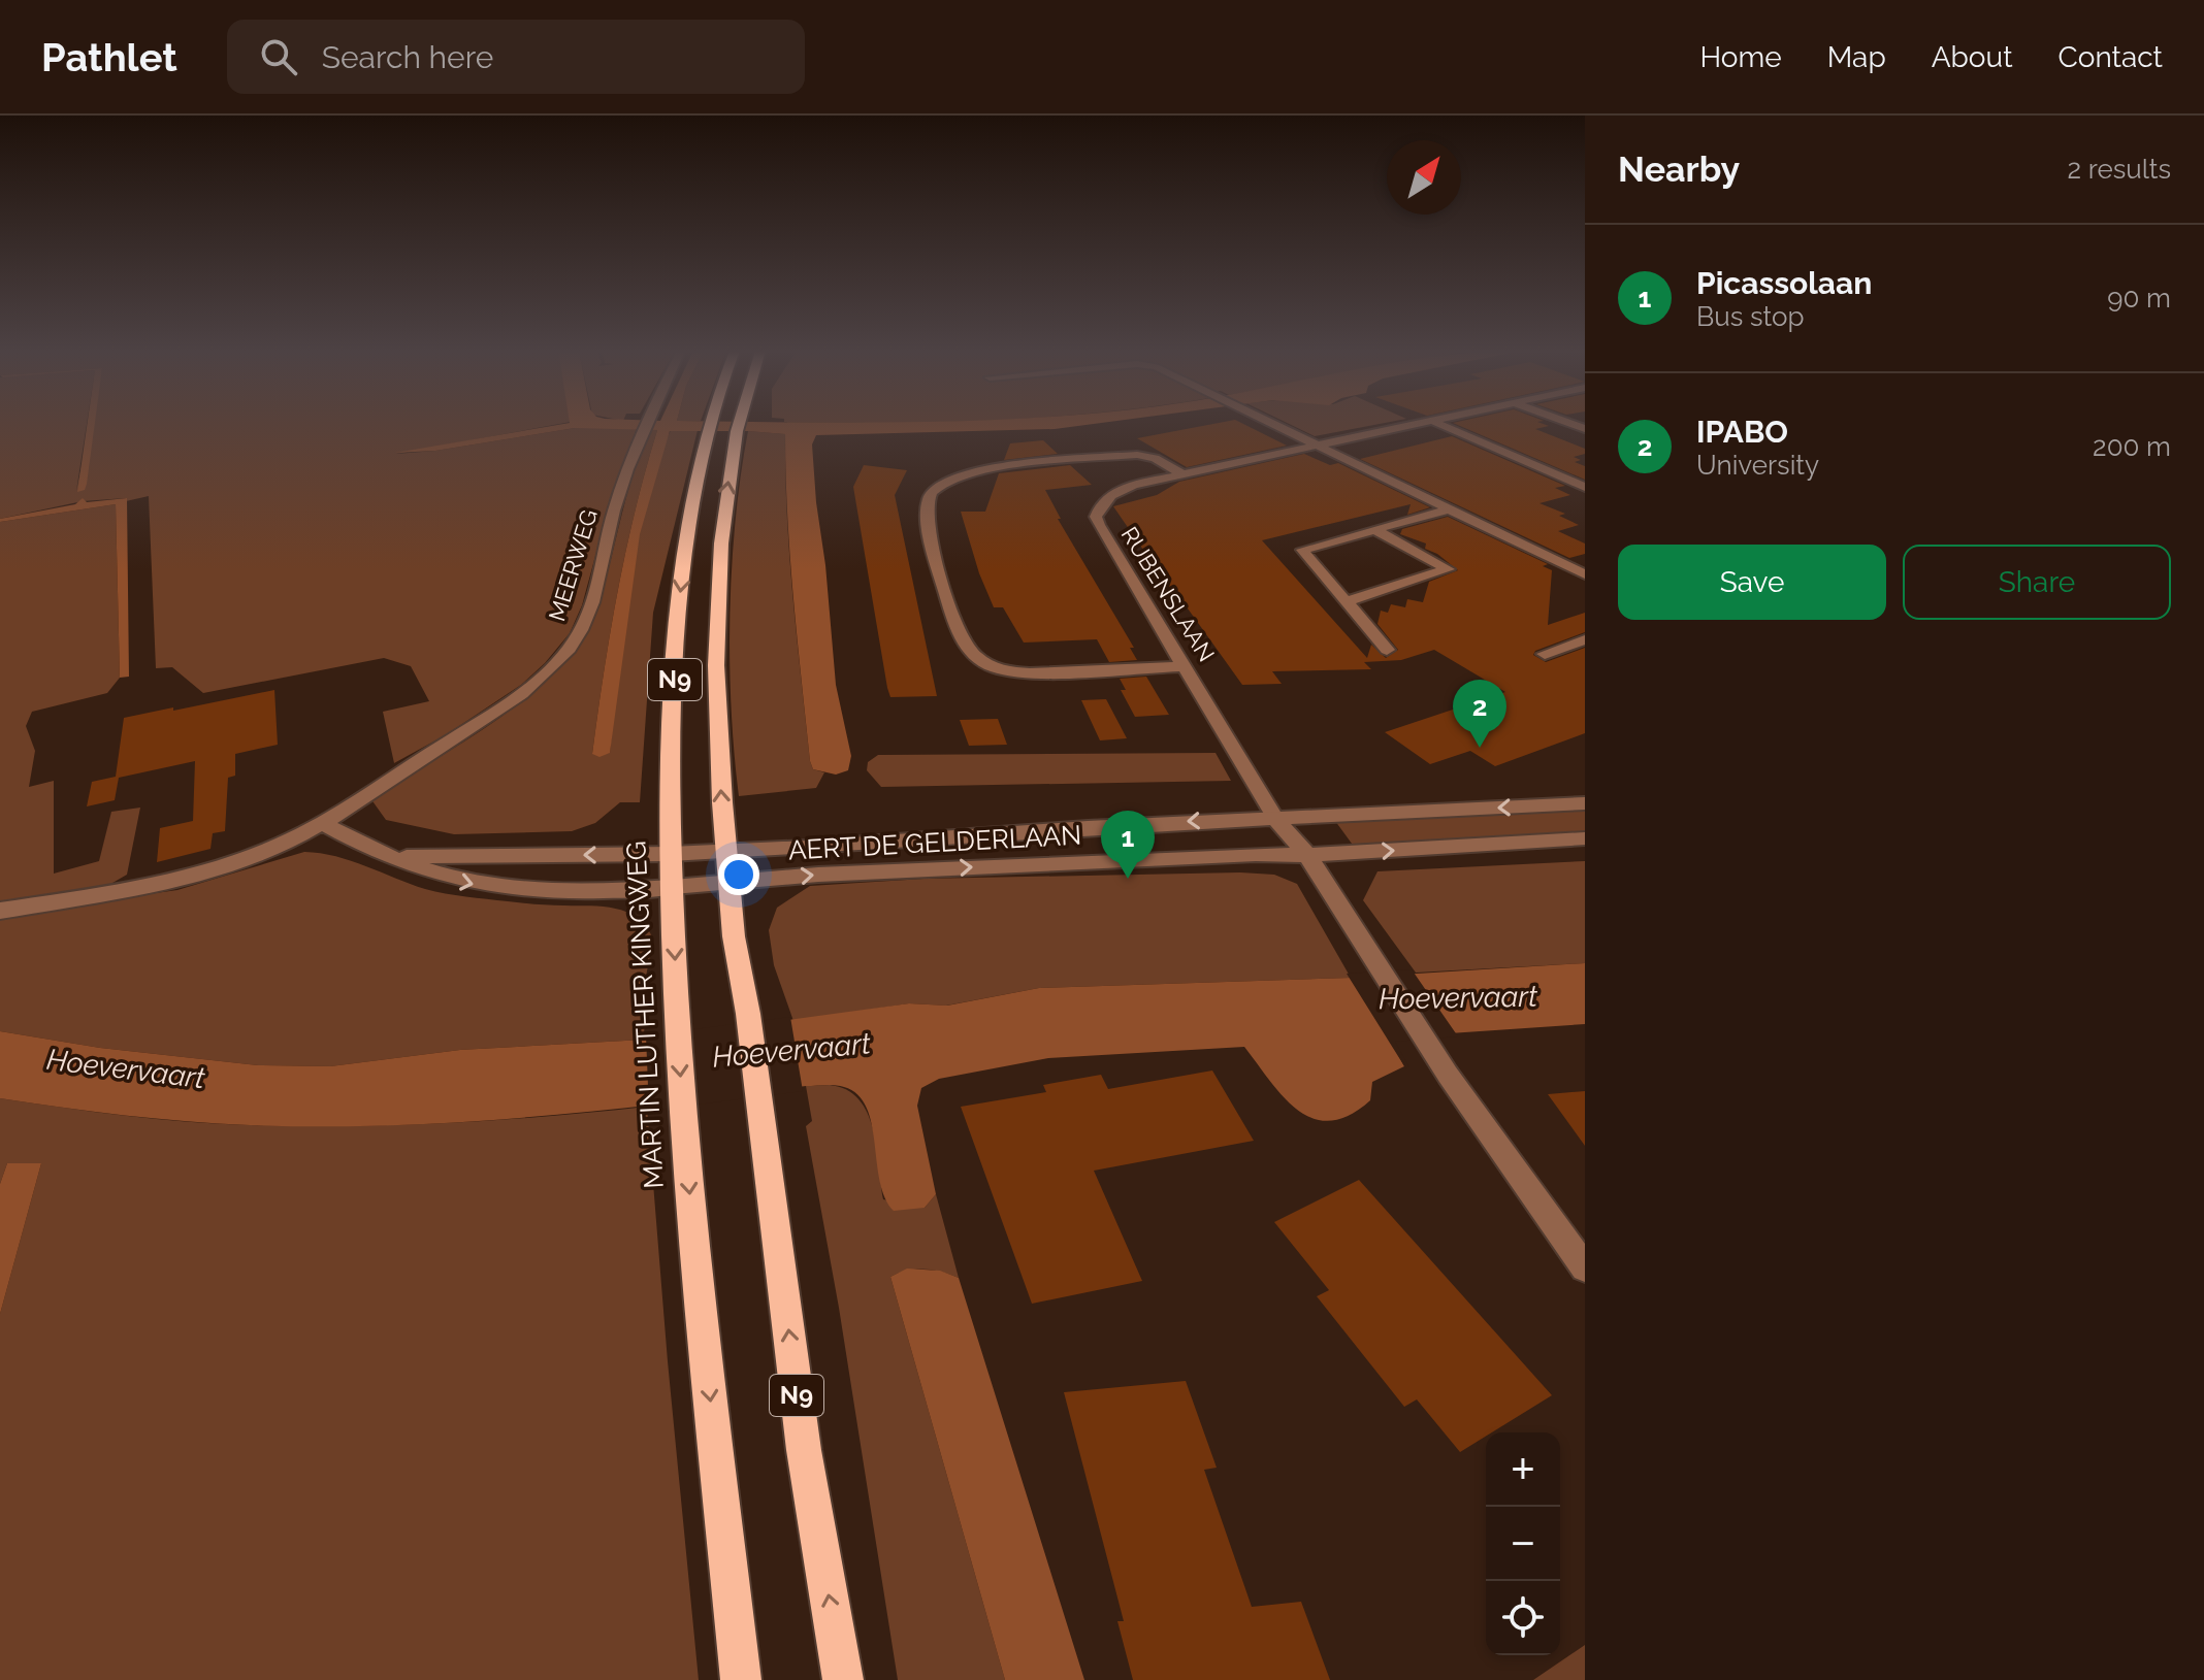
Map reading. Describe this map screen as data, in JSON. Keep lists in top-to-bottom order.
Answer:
{
  "streets": {
    "highway": ["N9", "MARTIN LUTHER KINGWEG"],
    "street": ["MEERWEG", "RUBENSLAAN", "AERT DE GELDERLAAN"]
  },
  "crossings": [
    ["MEERWEG", "AERT DE GELDERLAAN"],
    ["RUBENSLAAN", "AERT DE GELDERLAAN"],
    ["N9", "AERT DE GELDERLAAN"],
    ["AERT DE GELDERLAAN", "MARTIN LUTHER KINGWEG"]
  ],
  "water": ["Hoevervaart"],
  "north": "top right",
  "page": {
    "header": "Pathlet",
    "search": "Search here",
    "nav": [
      "Home",
      "Map",
      "About",
      "Contact"
    ],
    "heading": ["Nearby", "2 results"],
    "list": [
      {
        "mark": "1",
        "name": "Picassolaan",
        "note": "Bus stop",
        "value": "90 m"
      },
      {
        "mark": "2",
        "name": "IPABO",
        "note": "University",
        "value": "200 m"
      }
    ],
    "buttons": ["Save", "Share"],
    "pins": ["2", "1"],
    "map_buttons": ["+", "−"]
  }
}
